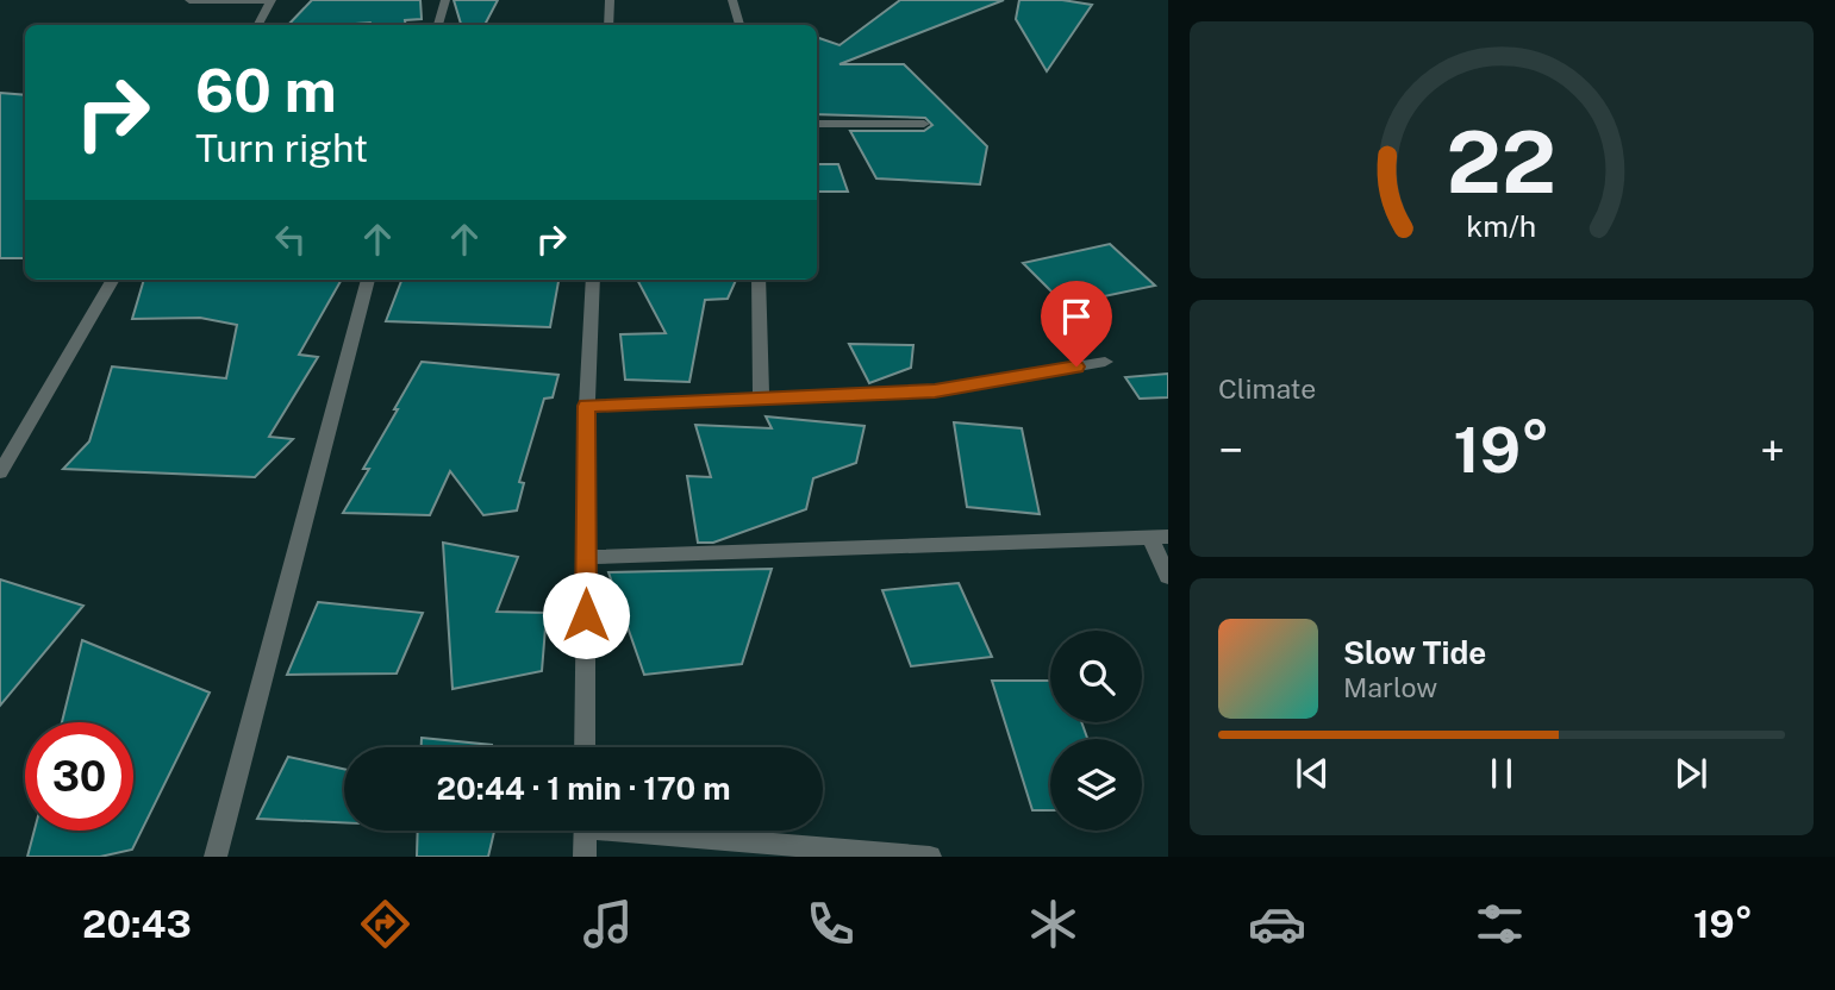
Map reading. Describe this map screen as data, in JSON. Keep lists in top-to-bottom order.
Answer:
{
  "page": {
    "turn": ["60 m", "Turn right"],
    "tile": "Climate",
    "heat": ["−", "19°", "+"],
    "song": ["Slow Tide", "Marlow"],
    "limit": "30",
    "trip": "20:44 · 1 min · 170 m",
    "tabs": ["20:43", "19°"],
    "gauge": ["22", "km/h"]
  }
}
